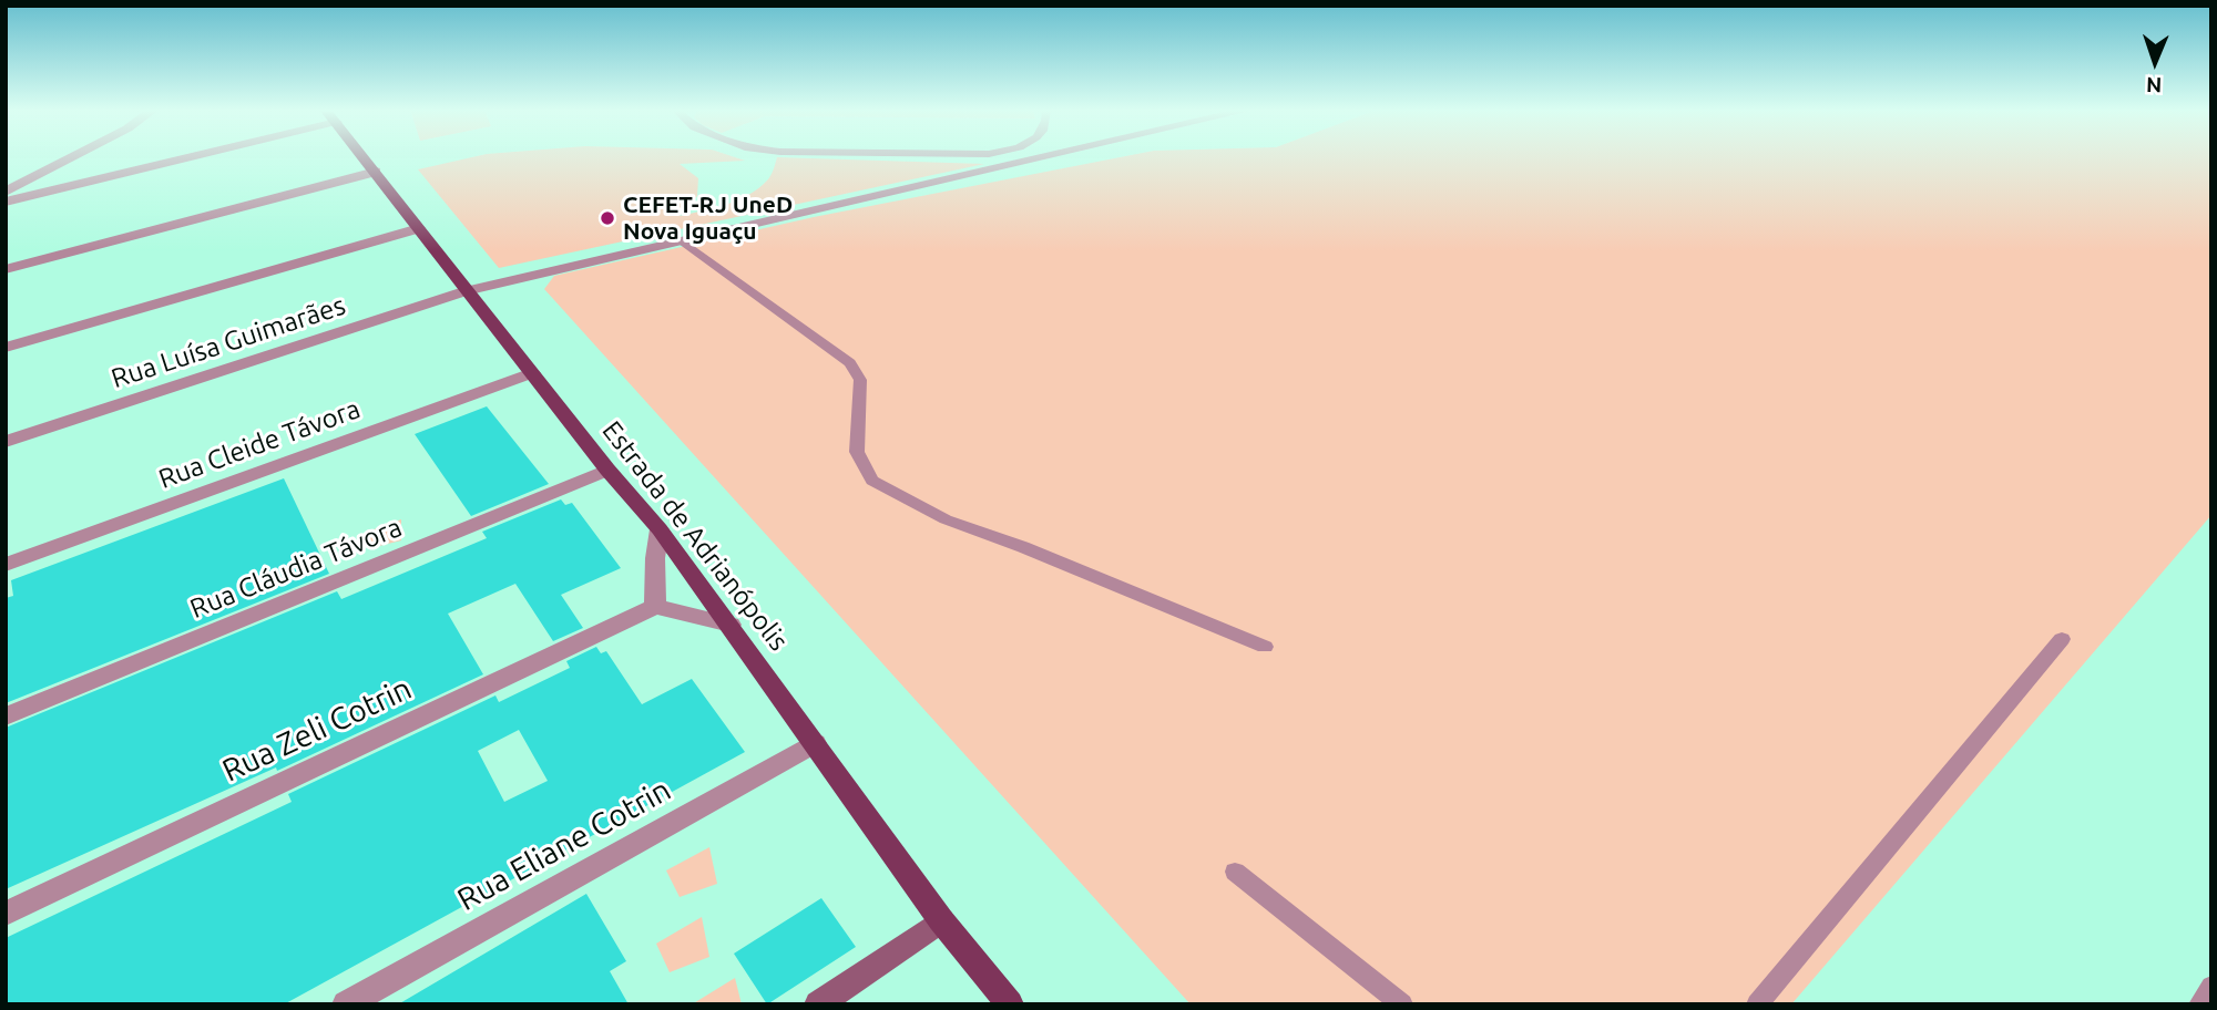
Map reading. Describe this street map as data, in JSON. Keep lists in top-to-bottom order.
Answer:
{
  "streets": {
    "main road": ["Estrada de Adrianópolis"],
    "street": [
      "Rua Luísa Guimarães",
      "Rua Cleide Távora",
      "Rua Cláudia Távora",
      "Rua Zeli Cotrin",
      "Rua Eliane Cotrin"
    ]
  },
  "crossings": [
    ["Rua Luísa Guimarães", "Estrada de Adrianópolis"],
    ["Rua Cleide Távora", "Estrada de Adrianópolis"],
    ["Estrada de Adrianópolis", "Rua Cláudia Távora"],
    ["Estrada de Adrianópolis", "Rua Eliane Cotrin"]
  ],
  "places": ["CEFET-RJ UneD Nova Iguaçu"],
  "north": "bottom"
}
